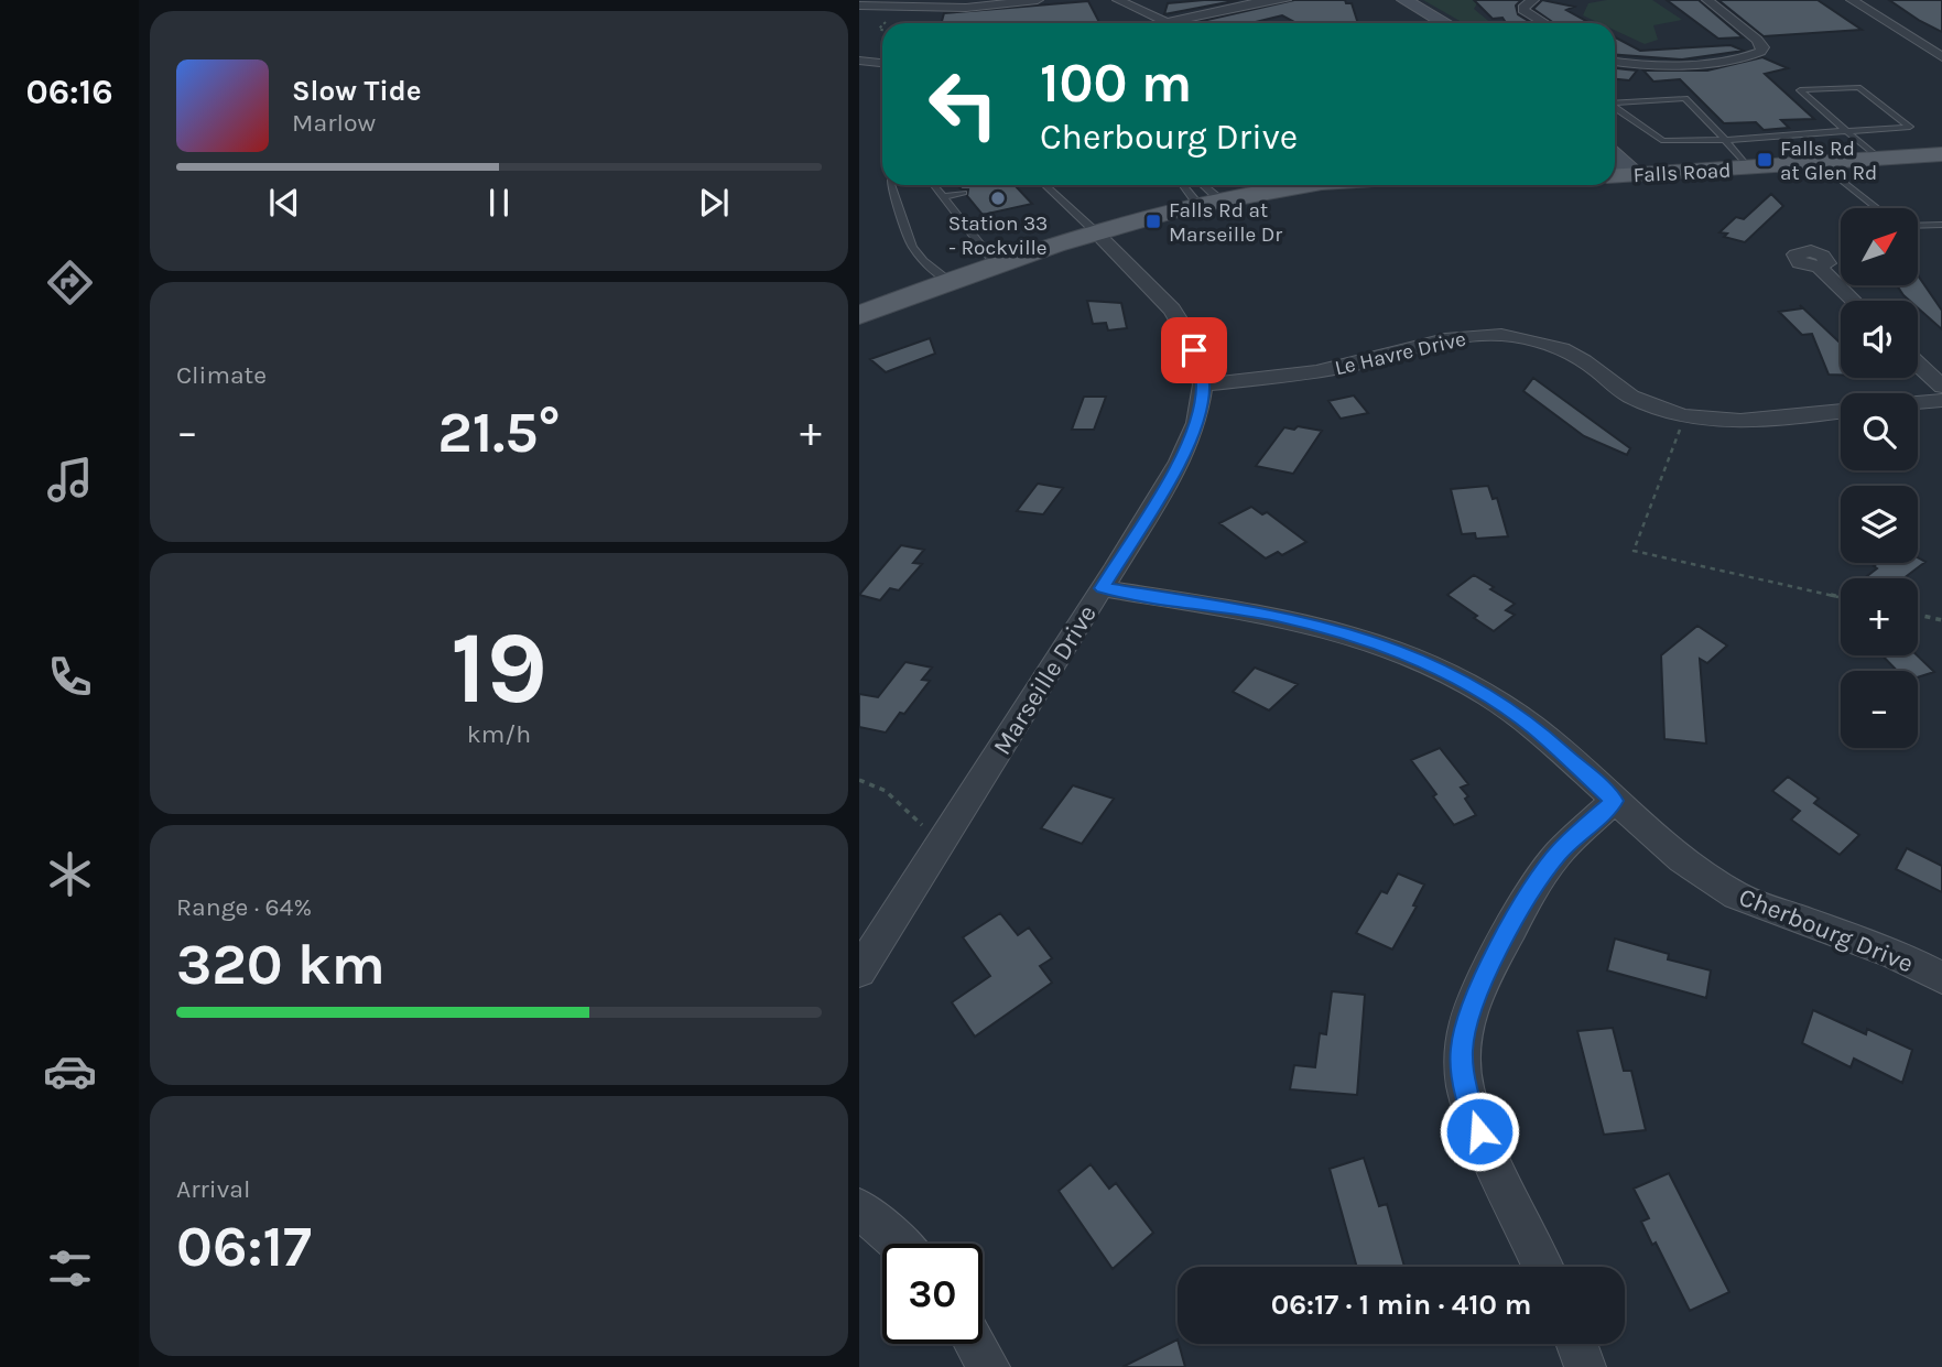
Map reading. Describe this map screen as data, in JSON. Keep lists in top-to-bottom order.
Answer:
{
  "streets": {
    "main road": ["Falls Road"],
    "street": ["Le Havre Drive", "Marseille Drive", "Cherbourg Drive"]
  },
  "crossings": [
    ["Le Havre Drive", "Marseille Drive"],
    ["Marseille Drive", "Cherbourg Drive"]
  ],
  "places": {
    "transit": ["Falls Rd at Glen Rd", "Falls Rd at Marseille Dr"],
    "other": ["Station 33 - Rockville"]
  },
  "north": "top right",
  "page": {
    "tabs": "06:16",
    "turn": ["100 m", "Cherbourg Drive"],
    "song": ["Slow Tide", "Marlow"],
    "map_buttons": ["+", "−"],
    "tile": [
      "Climate",
      ["19", "km/h"],
      ["Range · 64%", "320 km"],
      ["Arrival", "06:17"]
    ],
    "heat": ["−", "21.5°", "+"],
    "limit": "30",
    "trip": "06:17 · 1 min · 410 m"
  }
}
